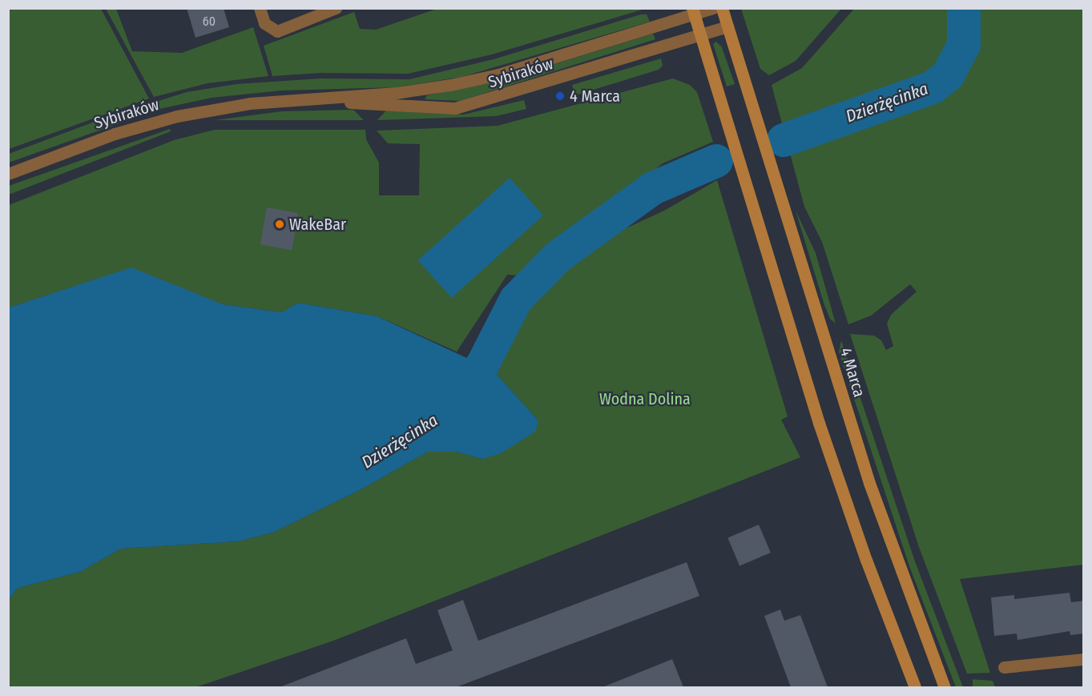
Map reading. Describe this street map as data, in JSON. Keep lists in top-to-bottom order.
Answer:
{
  "streets": {
    "main road": ["4 Marca"],
    "street": ["Sybiraków"]
  },
  "crossings": [
    ["Sybiraków", "4 Marca"]
  ],
  "water": ["Dzierżęcinka"],
  "parks": ["Wodna Dolina"],
  "places": ["4 Marca", "WakeBar"],
  "house_numbers": ["60"]
}
